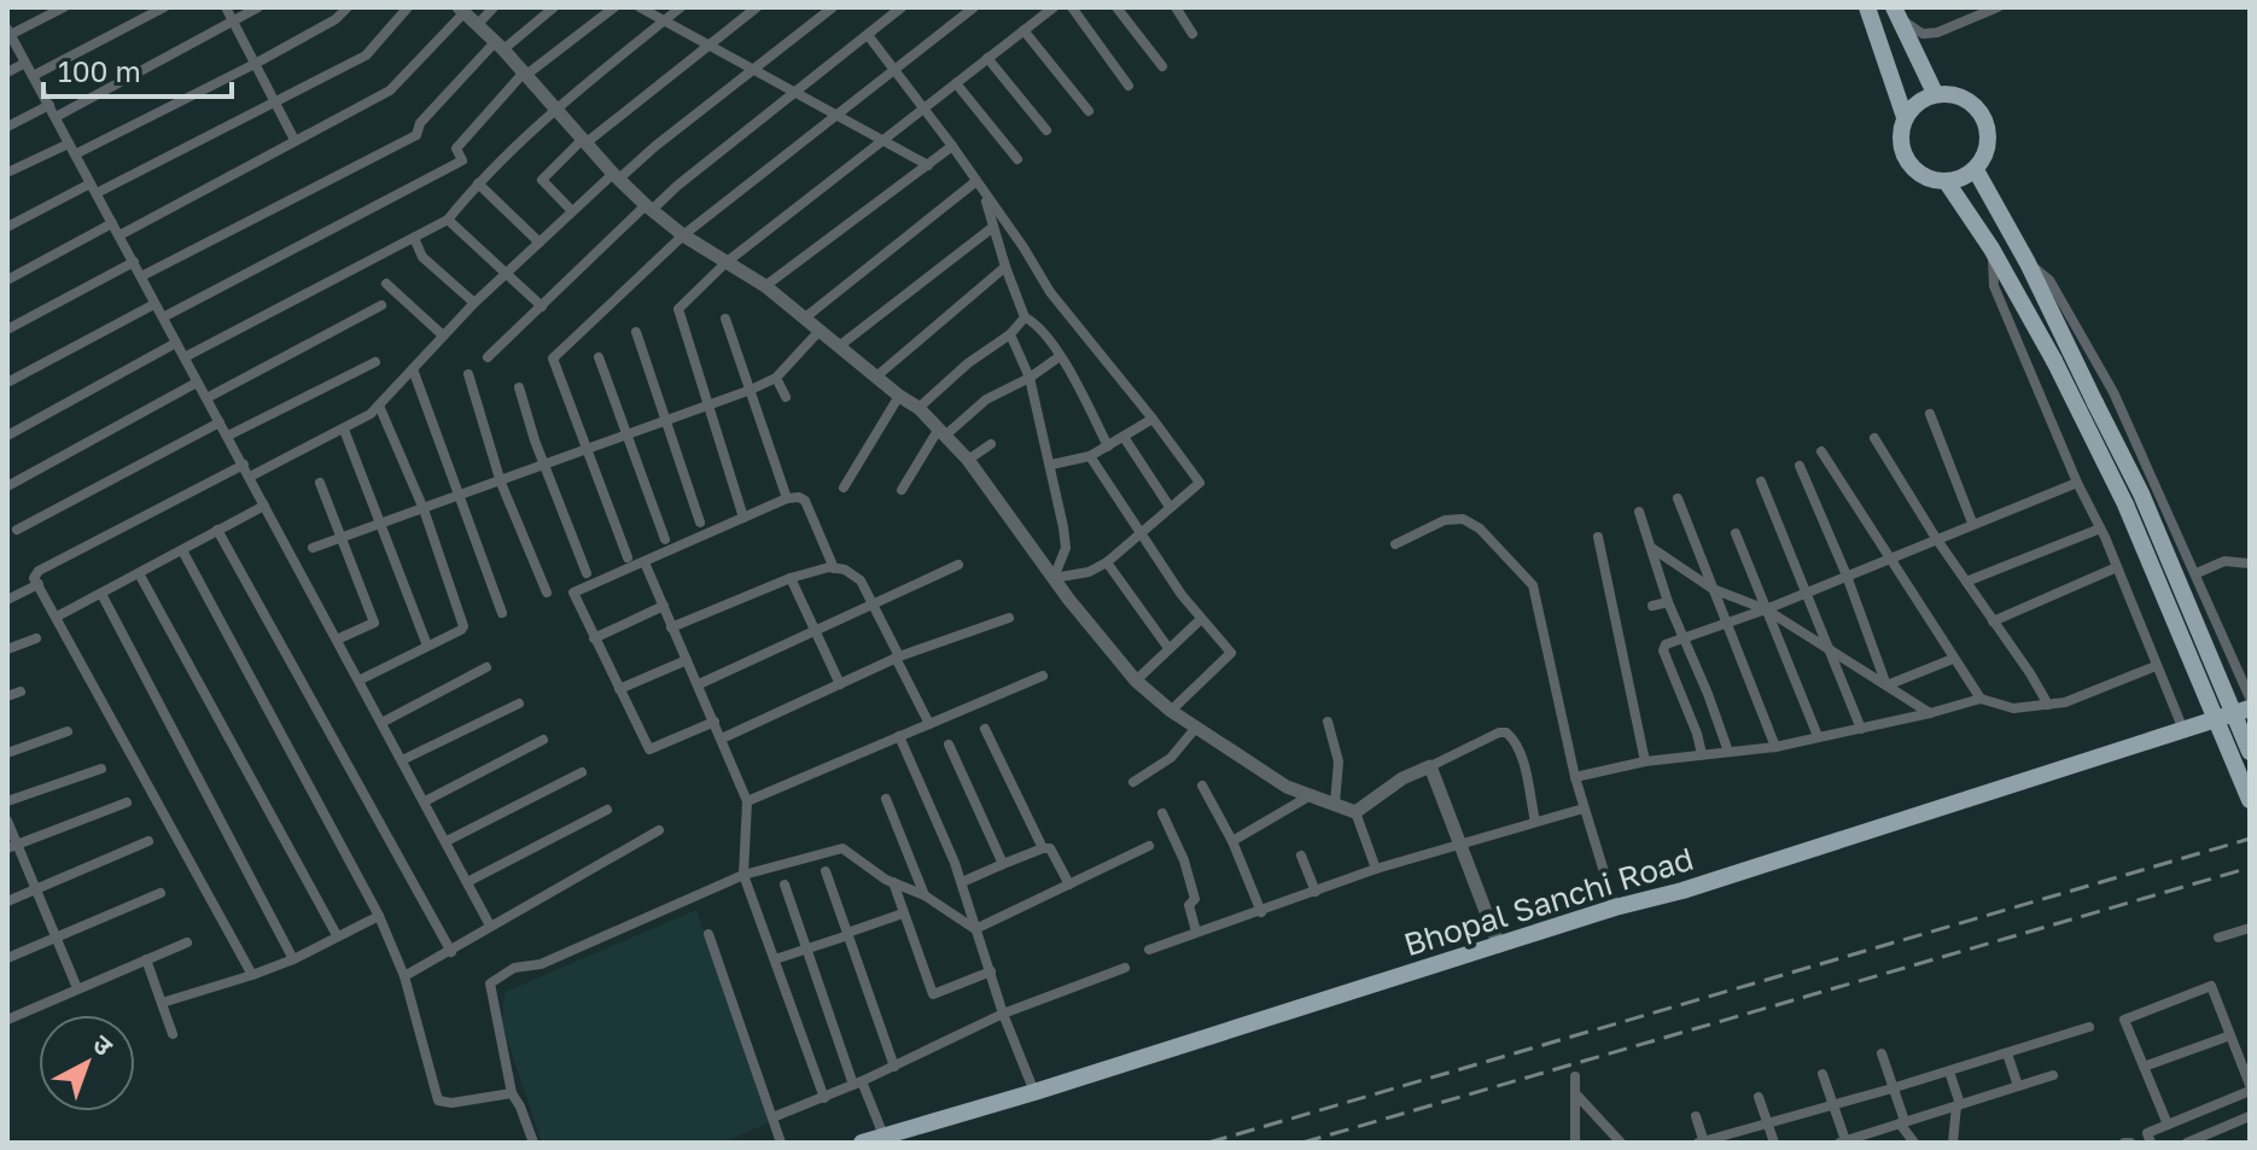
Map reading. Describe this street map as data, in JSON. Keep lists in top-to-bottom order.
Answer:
{
  "streets": {
    "main road": ["Bhopal Sanchi Road"]
  },
  "scale_bar": "100 m",
  "north": "top right"
}
